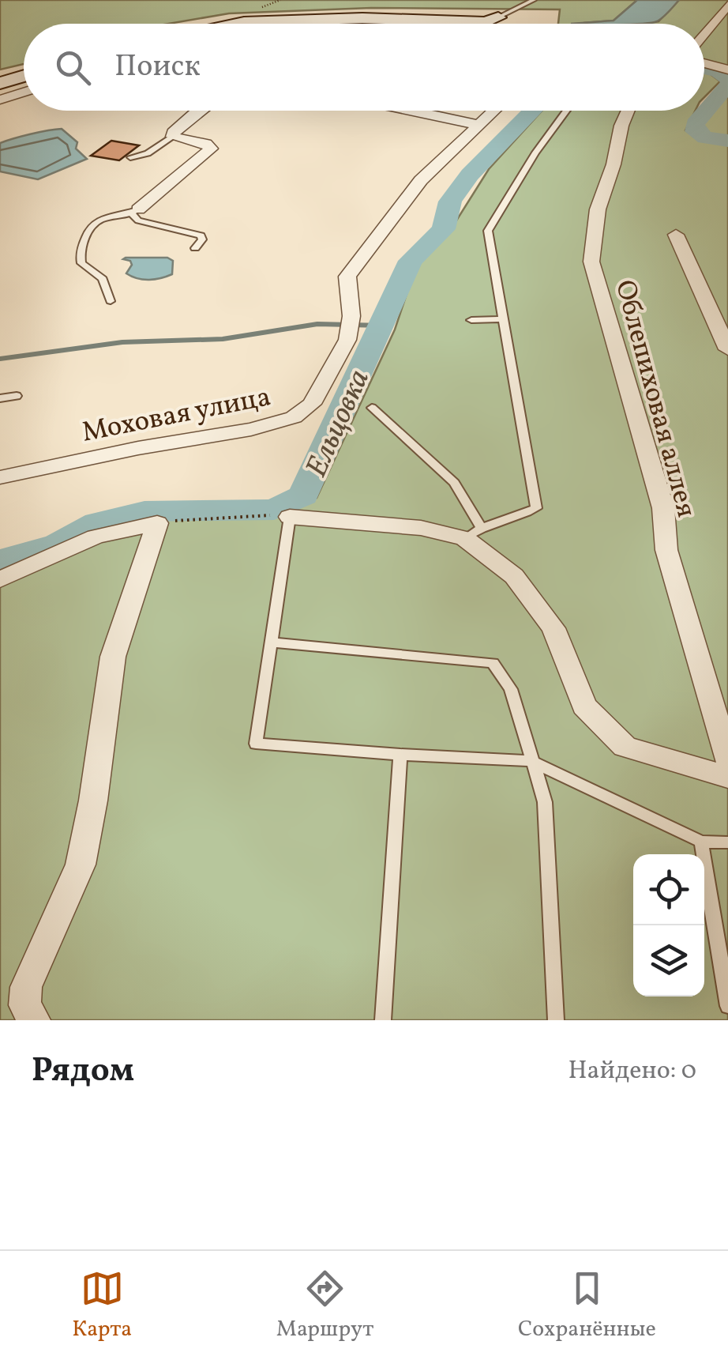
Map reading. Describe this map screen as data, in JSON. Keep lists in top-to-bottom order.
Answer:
{
  "streets": {
    "street": ["Облепиховая аллея", "Моховая улица"]
  },
  "water": ["Ельцовка"],
  "page": {
    "search": "Поиск",
    "heading": ["Рядом", "Найдено: 0"],
    "nav": ["Карта", "Маршрут", "Сохранённые"]
  }
}
